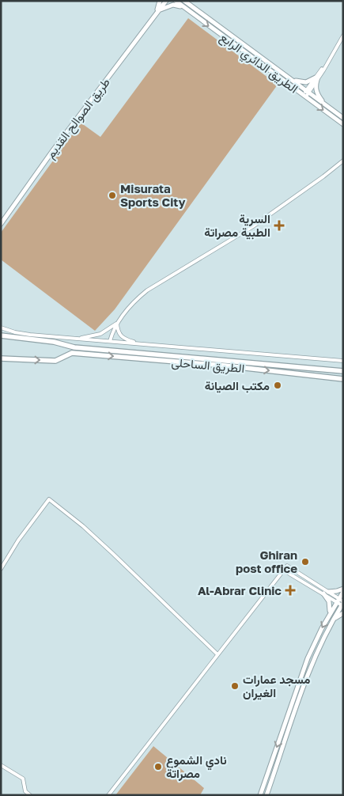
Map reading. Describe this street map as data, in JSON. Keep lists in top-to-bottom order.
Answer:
{
  "streets": {
    "highway": ["الطريق الساحلى"],
    "main road": ["الطريق الدائري الرابع", "طريق الصوالح القديم"]
  },
  "places": {
    "other": [
      "Misurata Sports City",
      "مكتب الصيانة",
      "Ghiran post office",
      "مسجد عمارات الغيران",
      "نادي الشموع مصراتة"
    ],
    "health": ["السرية الطبية مصراتة", "Al-Abrar Clinic"]
  }
}
